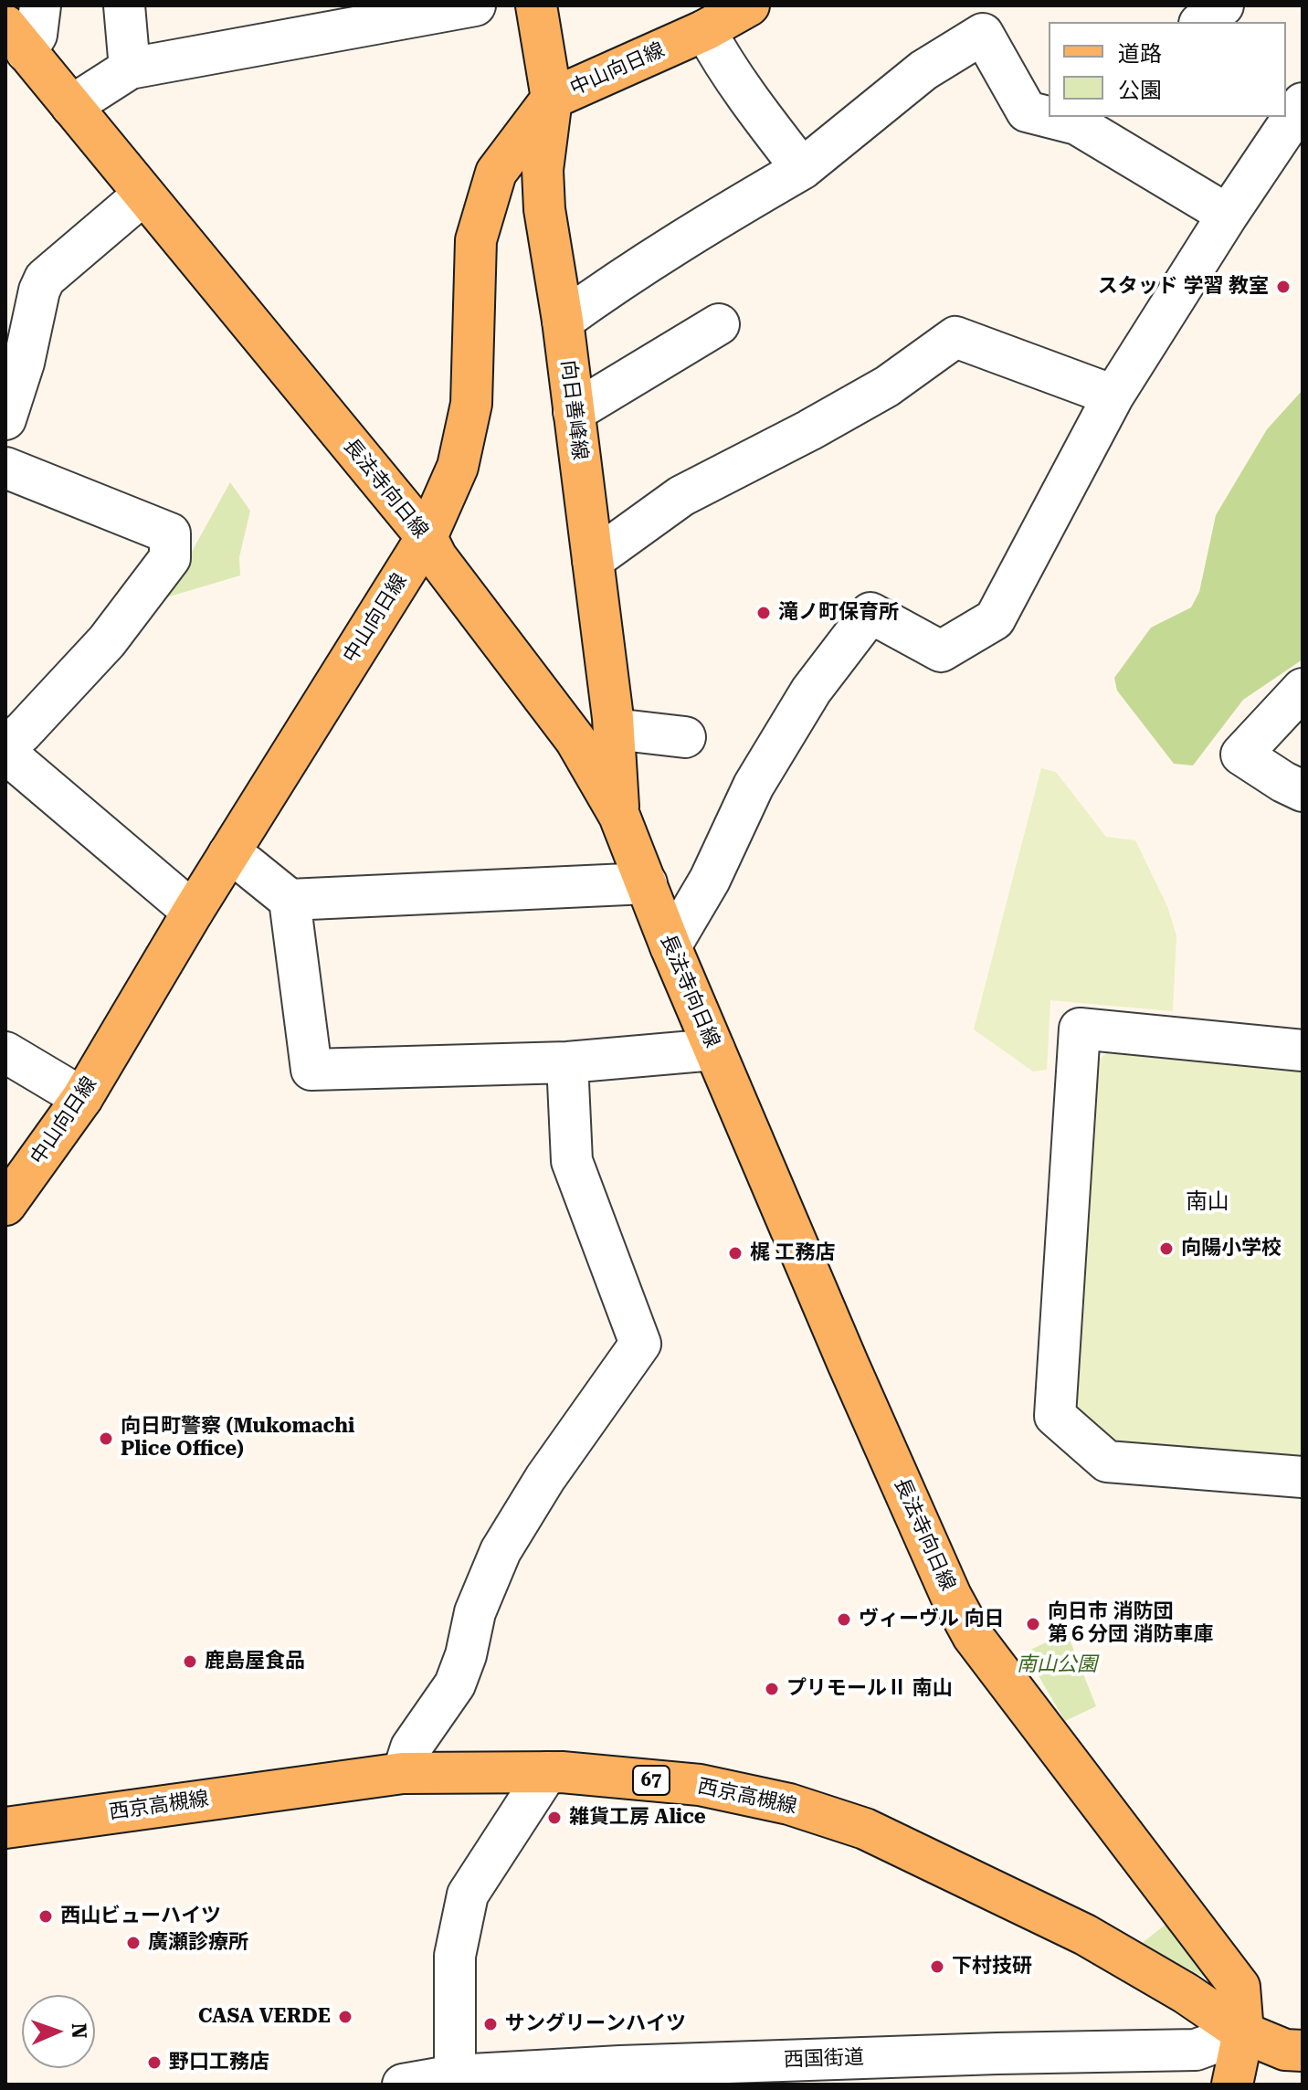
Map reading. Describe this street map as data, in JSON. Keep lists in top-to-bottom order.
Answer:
{
  "streets": {
    "main road": [
      "中山向日線",
      "向日善峰線",
      "長法寺向日線",
      "67",
      "西京高槻線"
    ],
    "street": ["西国街道"]
  },
  "crossings": [
    ["中山向日線", "向日善峰線"],
    ["中山向日線", "長法寺向日線"],
    ["向日善峰線", "長法寺向日線"],
    ["長法寺向日線", "西京高槻線"],
    ["長法寺向日線", "西国街道"],
    ["西京高槻線", "西国街道"]
  ],
  "districts": ["南山"],
  "parks": ["南山公園"],
  "places": [
    "スタッド 学習 教室",
    "滝ノ町保育所",
    "向陽小学校",
    "梶 工務店",
    "向日町警察 (Mukomachi Plice Office)",
    "ヴィーヴル 向日",
    "向日市 消防団 第６分団 消防車庫",
    "鹿島屋食品",
    "プリモールⅡ 南山",
    "雑貨工房 Alice",
    "西山ビューハイツ",
    "廣瀬診療所",
    "下村技研",
    "CASA VERDE",
    "サングリーンハイツ",
    "野口工務店"
  ],
  "legend": ["道路", "公園"],
  "north": "right"
}
